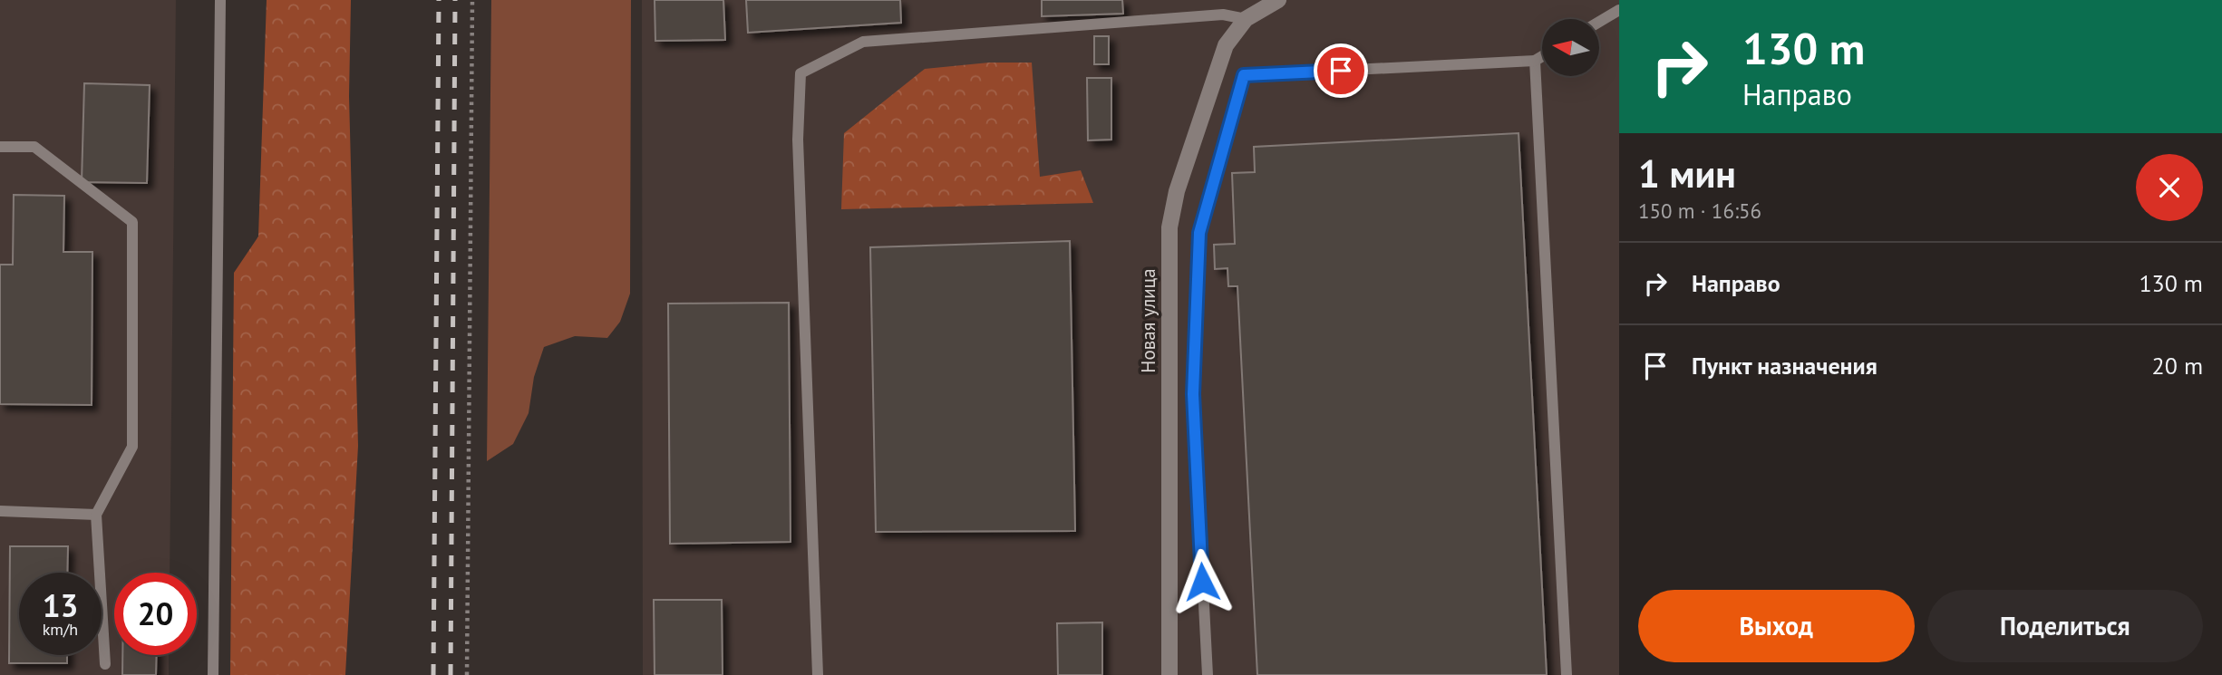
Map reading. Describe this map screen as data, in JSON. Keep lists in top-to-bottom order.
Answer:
{
  "streets": {
    "street": ["Новая улица"]
  },
  "north": "left",
  "page": {
    "turn": ["130 m", "Направо"],
    "heading": ["1 мин", "150 m · 16:56"],
    "list": [
      {
        "name": "Направо",
        "value": "130 m"
      },
      {
        "name": "Пункт назначения",
        "value": "20 m"
      }
    ],
    "speed": "13 km/h",
    "limit": "20",
    "buttons": ["Выход", "Поделиться"]
  }
}
